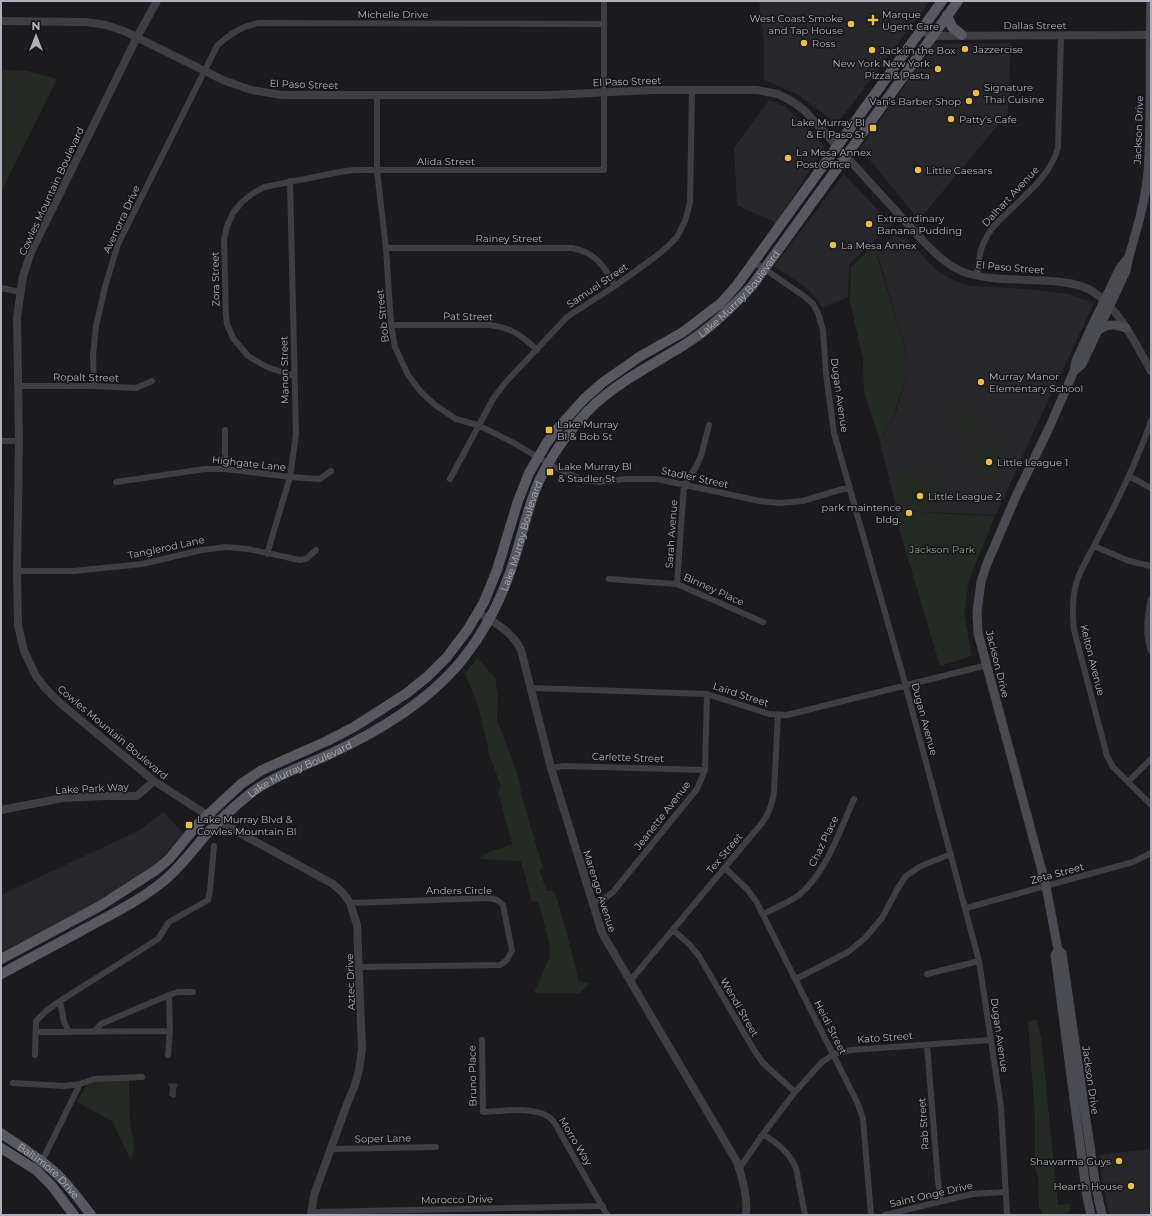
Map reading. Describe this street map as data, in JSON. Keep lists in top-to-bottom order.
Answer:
{
  "streets": {
    "main road": ["Jackson Drive", "Lake Murray Boulevard", "Baltimore Drive"],
    "street": [
      "Michelle Drive",
      "Dallas Street",
      "El Paso Street",
      "Alida Street",
      "Cowles Mountain Boulevard",
      "Dalhart Avenue",
      "Avenorra Drive",
      "Rainey Street",
      "Zora Street",
      "Samuel Street",
      "Bob Street",
      "Pat Street",
      "Manon Street",
      "Ropalt Street",
      "Dugan Avenue",
      "Highgate Lane",
      "Stadler Street",
      "Sarah Avenue",
      "Tanglerod Lane",
      "Binney Place",
      "Kelton Avenue",
      "Laird Street",
      "Carlette Street",
      "Lake Park Way",
      "Jeanette Avenue",
      "Chaz Place",
      "Tex Street",
      "Zeta Street",
      "Anders Circle",
      "Marengo Avenue",
      "Aztec Drive",
      "Wendi Street",
      "Heidi Street",
      "Kato Street",
      "Bruno Place",
      "Rab Street",
      "Soper Lane",
      "Morro Way",
      "Saint Onge Drive",
      "Morocco Drive"
    ]
  },
  "crossings": [
    ["Michelle Drive", "El Paso Street"],
    ["Michelle Drive", "Avenorra Drive"],
    ["Dallas Street", "Jackson Drive"],
    ["Dallas Street", "Dalhart Avenue"],
    ["Dallas Street", "Lake Murray Boulevard"],
    ["El Paso Street", "Jackson Drive"],
    ["El Paso Street", "Alida Street"],
    ["El Paso Street", "Cowles Mountain Boulevard"],
    ["El Paso Street", "Dalhart Avenue"],
    ["El Paso Street", "Avenorra Drive"],
    ["El Paso Street", "Samuel Street"],
    ["El Paso Street", "Lake Murray Boulevard"],
    ["El Paso Street", "Bob Street"],
    ["Jackson Drive", "Laird Street"],
    ["Jackson Drive", "Zeta Street"],
    ["Alida Street", "Zora Street"],
    ["Alida Street", "Bob Street"],
    ["Alida Street", "Manon Street"],
    ["Cowles Mountain Boulevard", "Lake Murray Boulevard"],
    ["Cowles Mountain Boulevard", "Ropalt Street"],
    ["Cowles Mountain Boulevard", "Tanglerod Lane"],
    ["Cowles Mountain Boulevard", "Lake Park Way"],
    ["Cowles Mountain Boulevard", "Aztec Drive"],
    ["Avenorra Drive", "Ropalt Street"],
    ["Rainey Street", "Samuel Street"],
    ["Rainey Street", "Bob Street"],
    ["Zora Street", "Manon Street"],
    ["Samuel Street", "Bob Street"],
    ["Samuel Street", "Pat Street"],
    ["Lake Murray Boulevard", "Bob Street"],
    ["Lake Murray Boulevard", "Dugan Avenue"],
    ["Lake Murray Boulevard", "Stadler Street"],
    ["Lake Murray Boulevard", "Marengo Avenue"],
    ["Lake Murray Boulevard", "Aztec Drive"],
    ["Bob Street", "Pat Street"],
    ["Bob Street", "Stadler Street"],
    ["Manon Street", "Highgate Lane"],
    ["Manon Street", "Tanglerod Lane"],
    ["Dugan Avenue", "Stadler Street"],
    ["Dugan Avenue", "Laird Street"],
    ["Dugan Avenue", "Zeta Street"],
    ["Dugan Avenue", "Kato Street"],
    ["Dugan Avenue", "Saint Onge Drive"],
    ["Stadler Street", "Sarah Avenue"],
    ["Sarah Avenue", "Binney Place"],
    ["Laird Street", "Jeanette Avenue"],
    ["Laird Street", "Tex Street"],
    ["Laird Street", "Marengo Avenue"],
    ["Carlette Street", "Jeanette Avenue"],
    ["Carlette Street", "Marengo Avenue"],
    ["Jeanette Avenue", "Marengo Avenue"],
    ["Chaz Place", "Heidi Street"],
    ["Tex Street", "Marengo Avenue"],
    ["Tex Street", "Wendi Street"],
    ["Tex Street", "Heidi Street"],
    ["Anders Circle", "Aztec Drive"],
    ["Marengo Avenue", "Kato Street"],
    ["Aztec Drive", "Soper Lane"],
    ["Aztec Drive", "Morocco Drive"],
    ["Wendi Street", "Kato Street"],
    ["Heidi Street", "Kato Street"],
    ["Kato Street", "Rab Street"],
    ["Bruno Place", "Morro Way"],
    ["Rab Street", "Saint Onge Drive"],
    ["Morro Way", "Morocco Drive"]
  ],
  "parks": ["Jackson Park"],
  "places": {
    "health": ["Marque Ugent Care"],
    "other": [
      "West Coast Smoke and Tap House",
      "Ross",
      "Jazzercise",
      "Jack in the Box",
      "New York New York Pizza & Pasta",
      "Signature Thai Cuisine",
      "Van's Barber Shop",
      "Patty's Cafe",
      "La Mesa Annex Post Office",
      "Little Caesars",
      "Extraordinary Banana Pudding",
      "La Mesa Annex",
      "Murray Manor Elementary School",
      "Little League 1",
      "Little League 2",
      "park maintence bldg.",
      "Shawarma Guys",
      "Hearth House"
    ],
    "transit": [
      "Lake Murray Bl & El Paso St",
      "Lake Murray Bl & Bob St",
      "Lake Murray Bl & Stadler St",
      "Lake Murray Blvd & Cowles Mountain Bl"
    ]
  },
  "north": "top"
}
